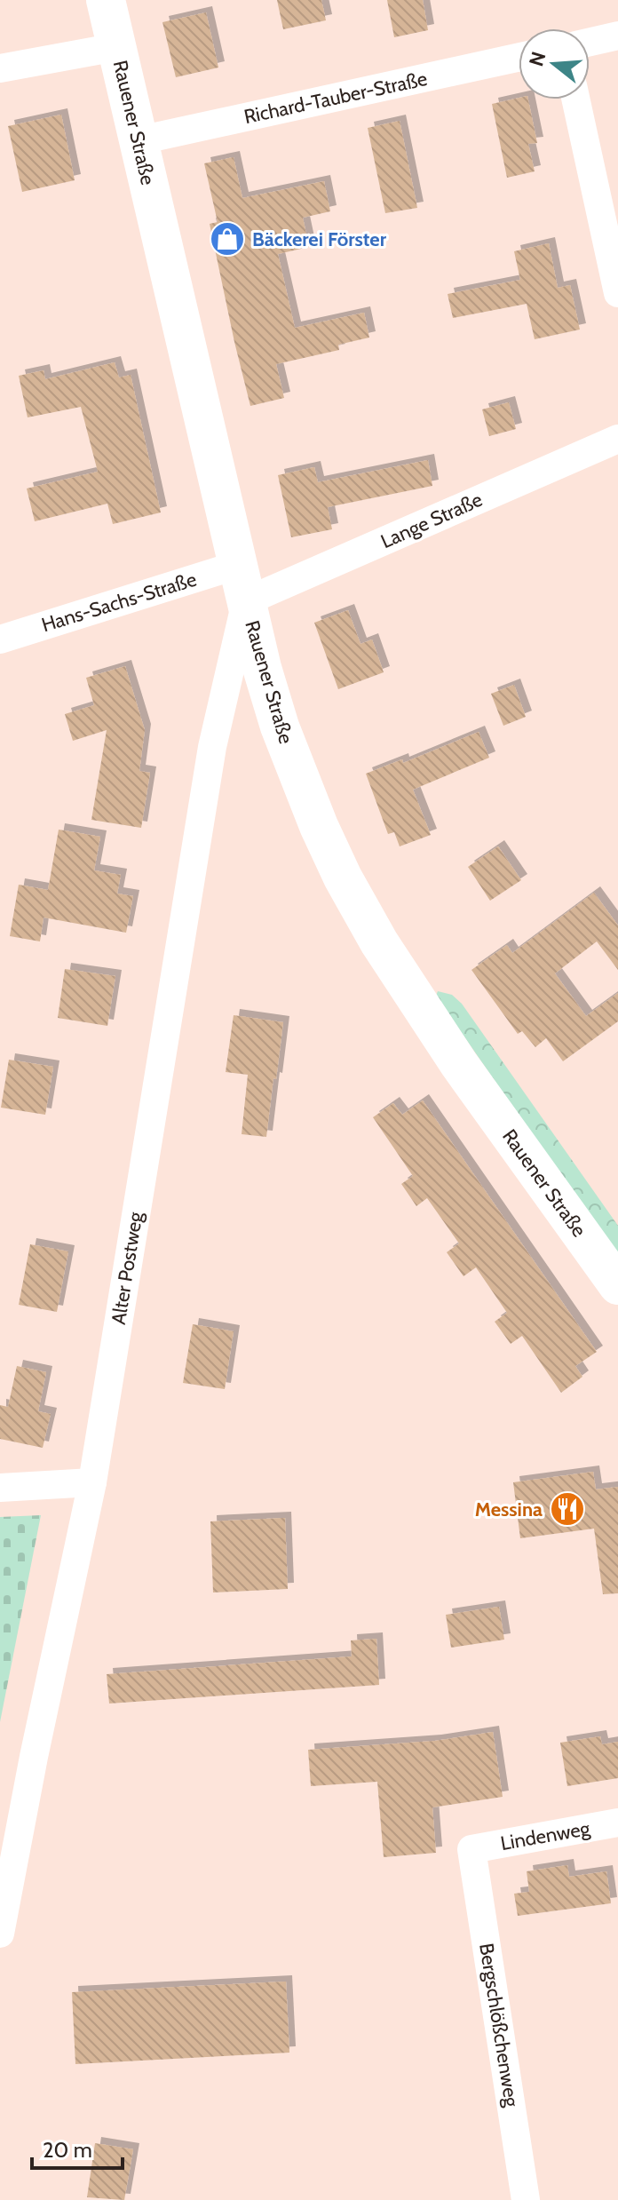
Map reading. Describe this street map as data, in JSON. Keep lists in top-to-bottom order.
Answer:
{
  "streets": {
    "main road": ["Rauener Straße"],
    "street": [
      "Richard-Tauber-Straße",
      "Lange Straße",
      "Hans-Sachs-Straße",
      "Alter Postweg",
      "Lindenweg",
      "Bergschlößchenweg"
    ]
  },
  "crossings": [
    ["Richard-Tauber-Straße", "Rauener Straße"],
    ["Rauener Straße", "Lange Straße"],
    ["Rauener Straße", "Hans-Sachs-Straße"],
    ["Rauener Straße", "Alter Postweg"],
    ["Lange Straße", "Hans-Sachs-Straße"],
    ["Lange Straße", "Alter Postweg"],
    ["Hans-Sachs-Straße", "Alter Postweg"],
    ["Lindenweg", "Bergschlößchenweg"]
  ],
  "places": {
    "shop": ["Bäckerei Förster"],
    "restaurant": ["Messina"]
  },
  "scale_bar": "20 m",
  "north": "left"
}
